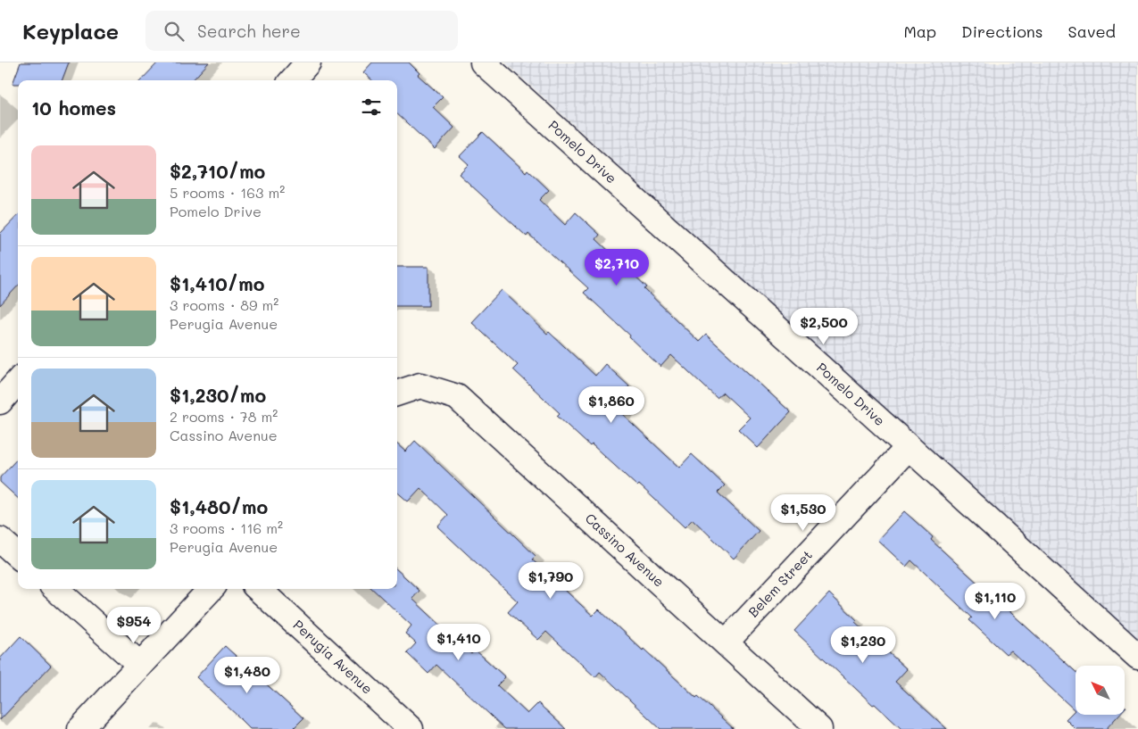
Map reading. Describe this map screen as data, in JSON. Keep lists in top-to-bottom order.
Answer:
{
  "streets": {
    "street": [
      "Pomelo Drive",
      "Cassino Avenue",
      "Belem Street",
      "Perugia Avenue"
    ]
  },
  "crossings": [
    ["Pomelo Drive", "Belem Street"],
    ["Cassino Avenue", "Belem Street"]
  ],
  "north": "top left",
  "page": {
    "header": "Keyplace",
    "search": "Search here",
    "nav": ["Map", "Directions", "Saved"],
    "heading": "10 homes",
    "list": [
      {
        "name": "$2,710/mo",
        "note": "5 rooms · 163 m² · Pomelo Drive"
      },
      {
        "name": "$1,410/mo",
        "note": "3 rooms · 89 m² · Perugia Avenue"
      },
      {
        "name": "$1,230/mo",
        "note": "2 rooms · 78 m² · Cassino Avenue"
      },
      {
        "name": "$1,480/mo",
        "note": "3 rooms · 116 m² · Perugia Avenue"
      }
    ],
    "price": [
      "$2,710",
      "$2,500",
      "$1,860",
      "$1,530",
      "$1,790",
      "$1,110",
      "$954",
      "$1,410",
      "$1,230",
      "$1,480"
    ]
  }
}
